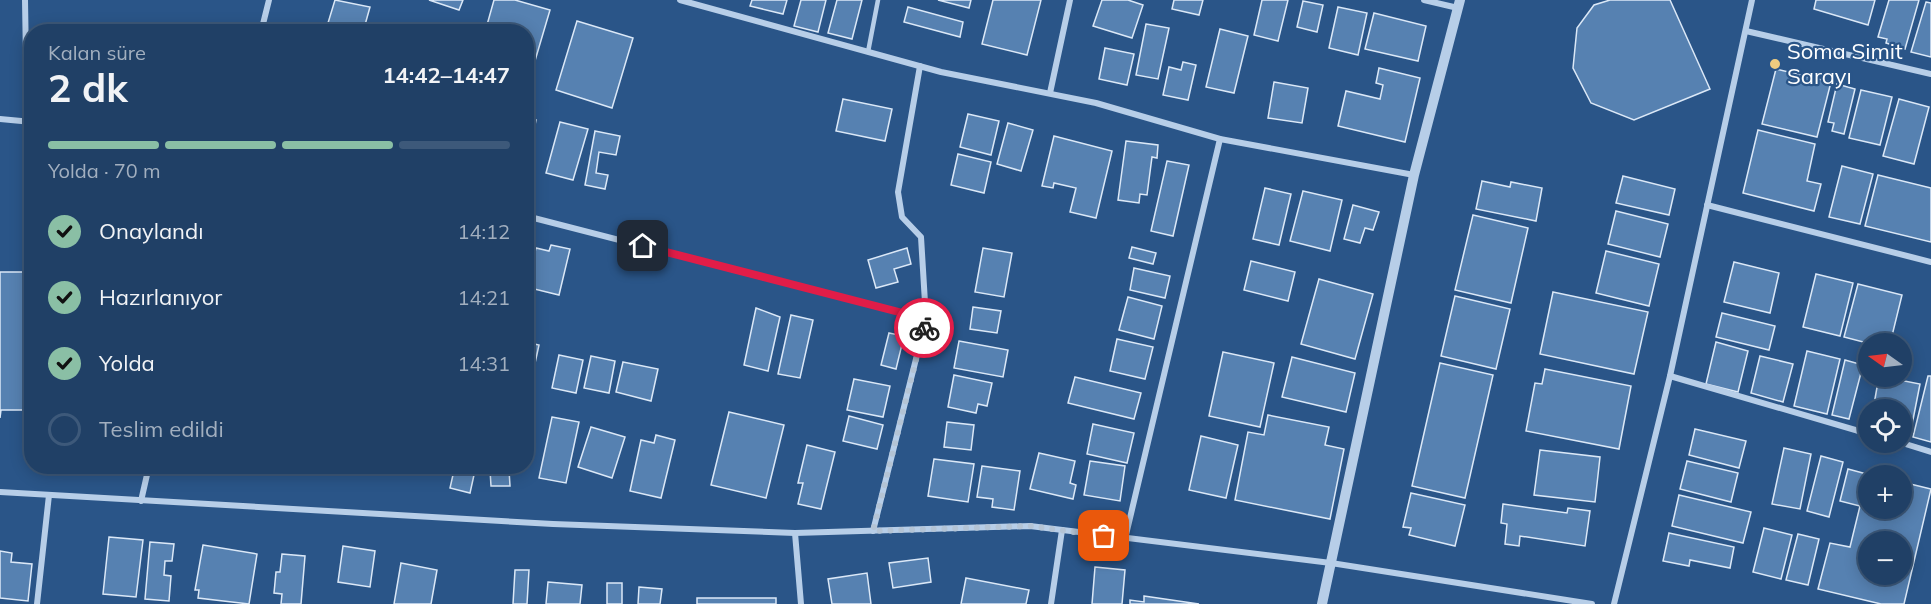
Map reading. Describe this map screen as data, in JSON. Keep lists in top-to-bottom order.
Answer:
{
  "places": ["Soma Simit Sarayı"],
  "north": "left",
  "page": {
    "heading": ["2 dk", "Kalan süre", "14:42–14:47"],
    "bar": "Yolda · 70 m",
    "list": [
      ["Onaylandı", "14:12"],
      ["Hazırlanıyor", "14:21"],
      ["Yolda", "14:31"],
      "Teslim edildi"
    ],
    "map_buttons": ["+", "−"]
  }
}
